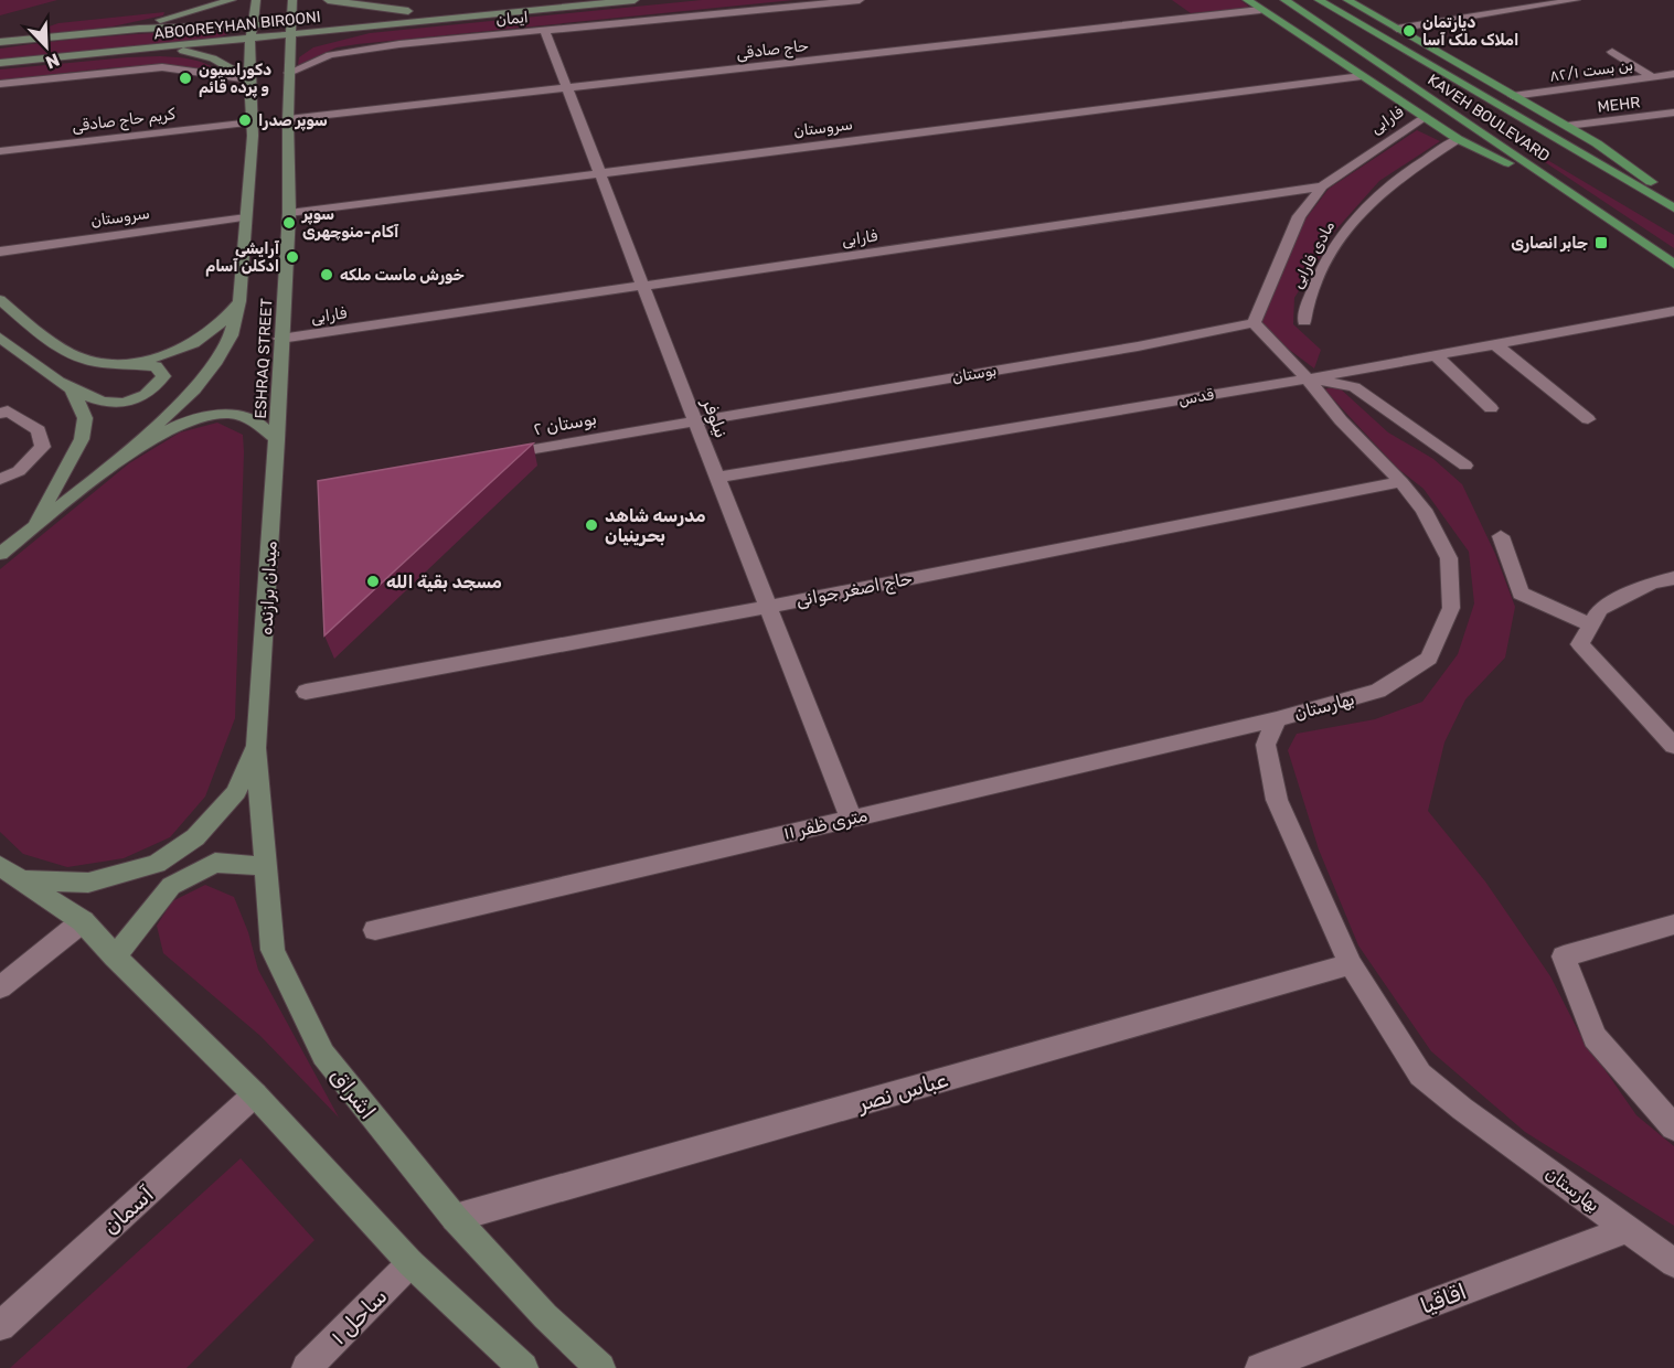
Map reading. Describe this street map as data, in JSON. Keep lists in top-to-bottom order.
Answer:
{
  "streets": {
    "main road": [
      "ABOOREYHAN BIROONI",
      "KAVEH BOULEVARD",
      "ESHRAQ STREET",
      "میدان برازنده",
      "اشراق"
    ],
    "street": [
      "ایمان",
      "حاج صادقی",
      "بن بست ۸۲/۱",
      "MEHR",
      "کریم حاج صادقی",
      "فارابی",
      "سروستان",
      "مادی فارابی",
      "بوستان",
      "قدس",
      "نیلوفر",
      "بوستان ۲",
      "حاج اصغر جوانی",
      "بهارستان",
      "۱۱ متری ظفر",
      "عباس نصر",
      "آسمان",
      "اقاقیا",
      "ساحل ۱"
    ]
  },
  "crossings": [
    ["ایمان", "ESHRAQ STREET"],
    ["ایمان", "نیلوفر"],
    ["ABOOREYHAN BIROONI", "ESHRAQ STREET"],
    ["حاج صادقی", "ESHRAQ STREET"],
    ["حاج صادقی", "نیلوفر"],
    ["کریم حاج صادقی", "ESHRAQ STREET"],
    ["فارابی", "ESHRAQ STREET"],
    ["فارابی", "نیلوفر"],
    ["سروستان", "ESHRAQ STREET"],
    ["سروستان", "نیلوفر"],
    ["ESHRAQ STREET", "میدان برازنده"],
    ["بوستان", "نیلوفر"],
    ["بوستان", "بوستان ۲"],
    ["بوستان", "بهارستان"],
    ["قدس", "نیلوفر"],
    ["قدس", "بهارستان"],
    ["نیلوفر", "بوستان ۲"],
    ["نیلوفر", "حاج اصغر جوانی"],
    ["نیلوفر", "۱۱ متری ظفر"],
    ["میدان برازنده", "اشراق"],
    ["حاج اصغر جوانی", "بهارستان"],
    ["بهارستان", "۱۱ متری ظفر"],
    ["بهارستان", "عباس نصر"],
    ["بهارستان", "اقاقیا"],
    ["عباس نصر", "اشراق"]
  ],
  "places": {
    "other": [
      "دپارتمان املاک ملک آسا",
      "دکوراسیون و پرده قائم",
      "سوپر صدرا",
      "سوپر آکام-منوچهری",
      "آرایشی ادکلن آسام",
      "خورش ماست ملکه",
      "مدرسه شاهد بحرینیان",
      "مسجد بقیة الله"
    ],
    "transit": ["جابر انصاری"]
  },
  "north": "bottom right"
}
